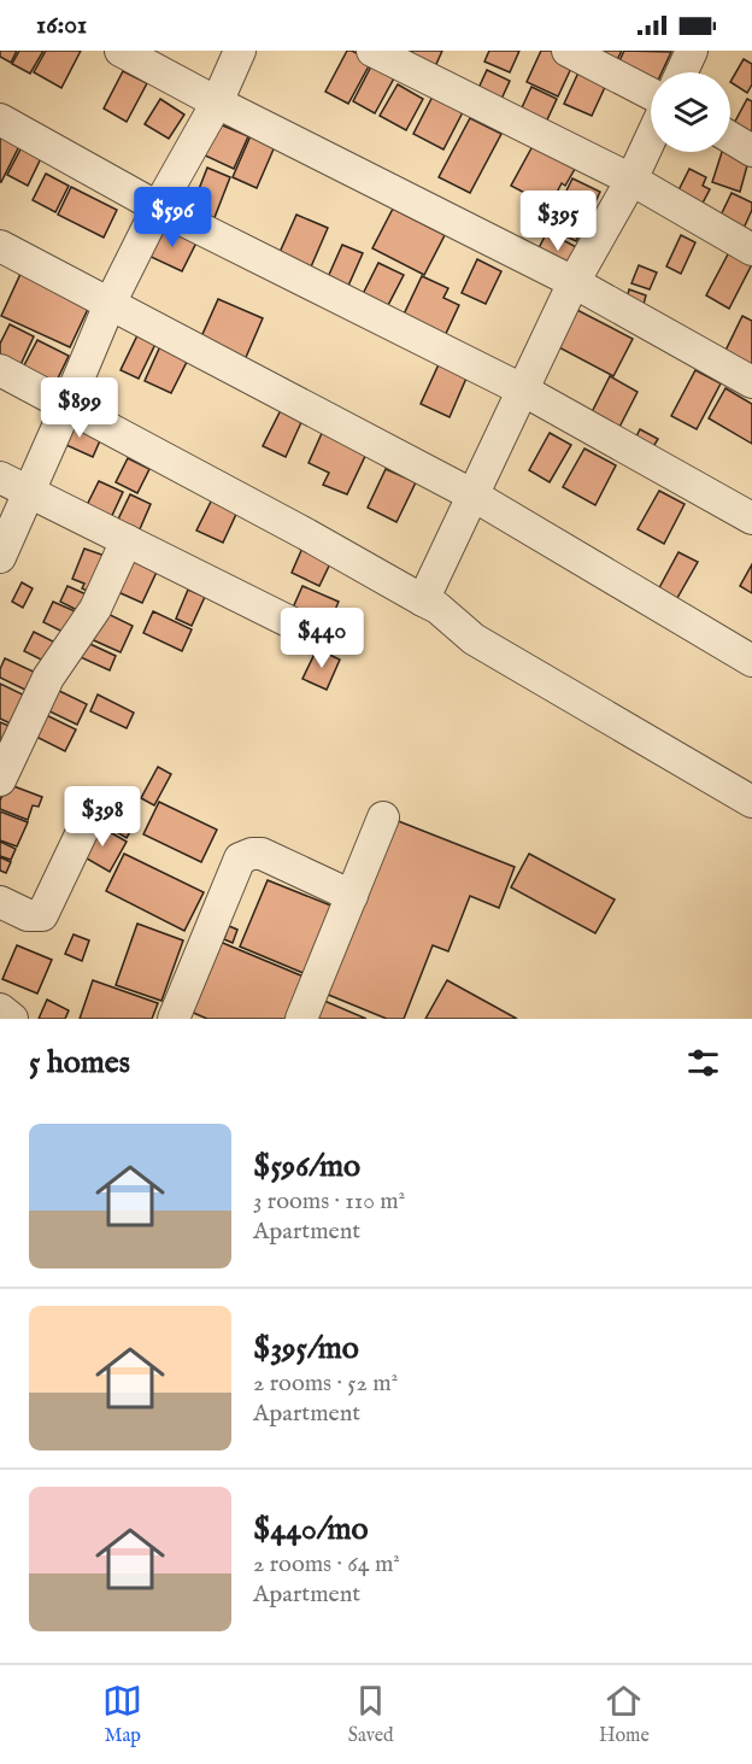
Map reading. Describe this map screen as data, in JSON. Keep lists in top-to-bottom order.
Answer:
{
  "page": {
    "status": "16:01",
    "price": [
      "$596",
      "$395",
      "$899",
      "$440",
      "$398"
    ],
    "heading": "5 homes",
    "list": [
      {
        "name": "$596/mo",
        "note": "3 rooms · 110 m² · Apartment"
      },
      {
        "name": "$395/mo",
        "note": "2 rooms · 52 m² · Apartment"
      },
      {
        "name": "$440/mo",
        "note": "2 rooms · 64 m² · Apartment"
      }
    ],
    "tabs": ["Map", "Saved", "Home"]
  }
}
